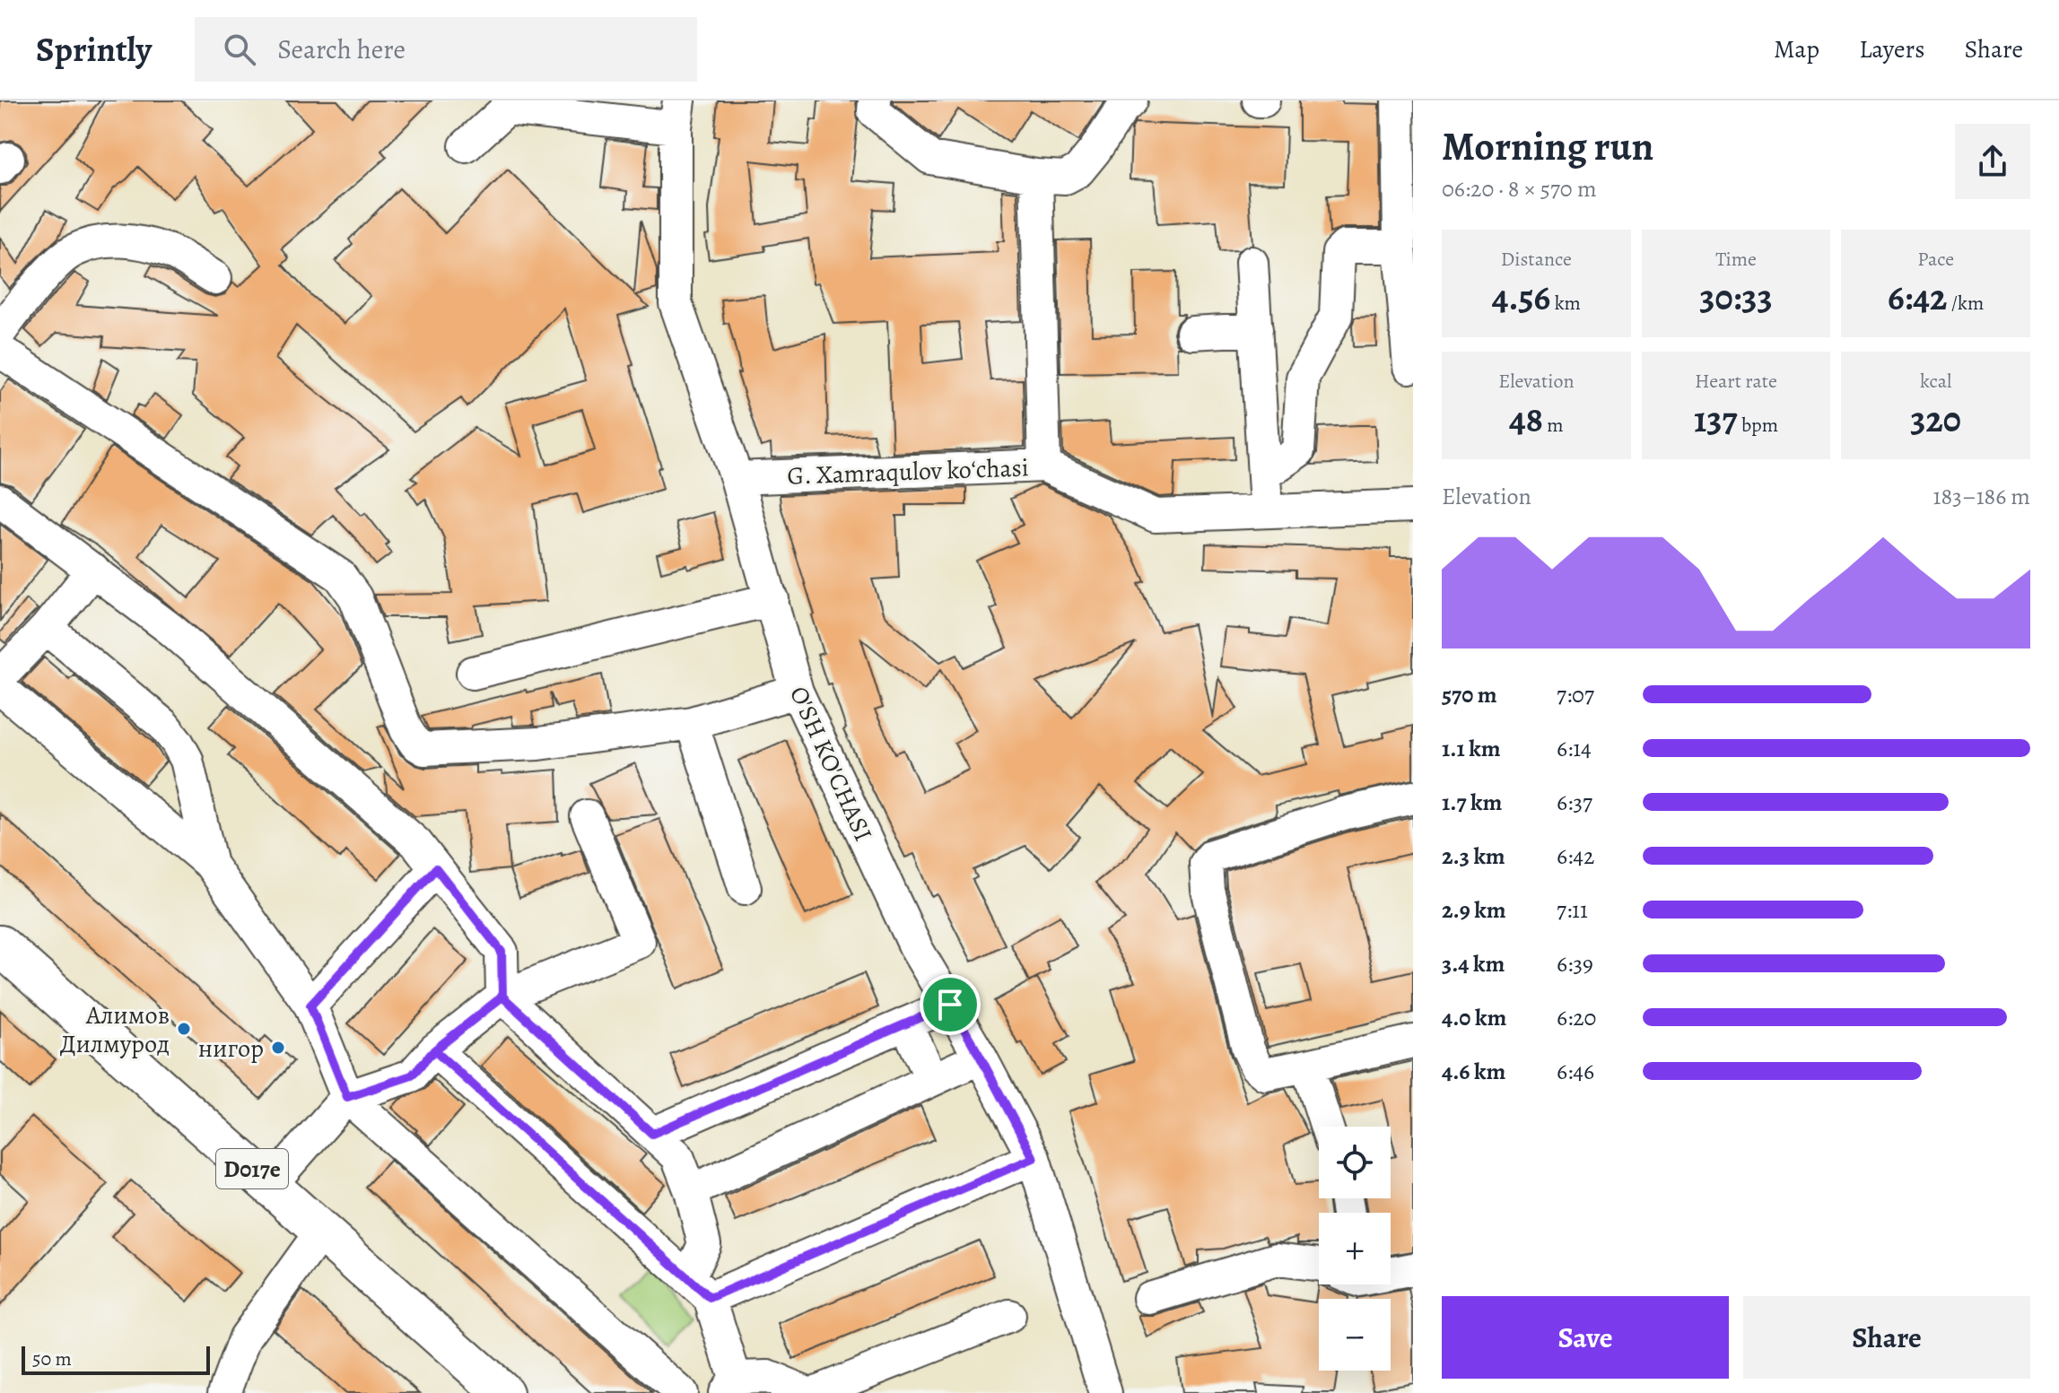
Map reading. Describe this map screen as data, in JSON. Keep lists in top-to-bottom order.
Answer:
{
  "streets": {
    "main road": ["D017e"],
    "street": ["G. Xamraqulov koʻchasi", "O'SH KO'CHASI"]
  },
  "crossings": [
    ["G. Xamraqulov koʻchasi", "O'SH KO'CHASI"]
  ],
  "places": ["Алимов Дилмурод", "нигор"],
  "scale_bar": "50 m",
  "page": {
    "header": "Sprintly",
    "search": "Search here",
    "nav": ["Map", "Layers", "Share"],
    "heading": ["Morning run", "06:20 · 8 × 570 m"],
    "stats": [
      ["Distance", "4.56 km"],
      ["Time", "30:33"],
      ["Pace", "6:42 /km"],
      ["Elevation", "48 m"],
      ["Heart rate", "137 bpm"],
      ["kcal", "320"]
    ],
    "chart": ["Elevation", "183–186 m"],
    "list": [
      {
        "name": "570 m",
        "note": "7:07"
      },
      {
        "name": "1.1 km",
        "note": "6:14"
      },
      {
        "name": "1.7 km",
        "note": "6:37"
      },
      {
        "name": "2.3 km",
        "note": "6:42"
      },
      {
        "name": "2.9 km",
        "note": "7:11"
      },
      {
        "name": "3.4 km",
        "note": "6:39"
      },
      {
        "name": "4.0 km",
        "note": "6:20"
      },
      {
        "name": "4.6 km",
        "note": "6:46"
      }
    ],
    "map_buttons": ["+", "−"],
    "buttons": ["Save", "Share"],
    "scale": "50 m"
  }
}
